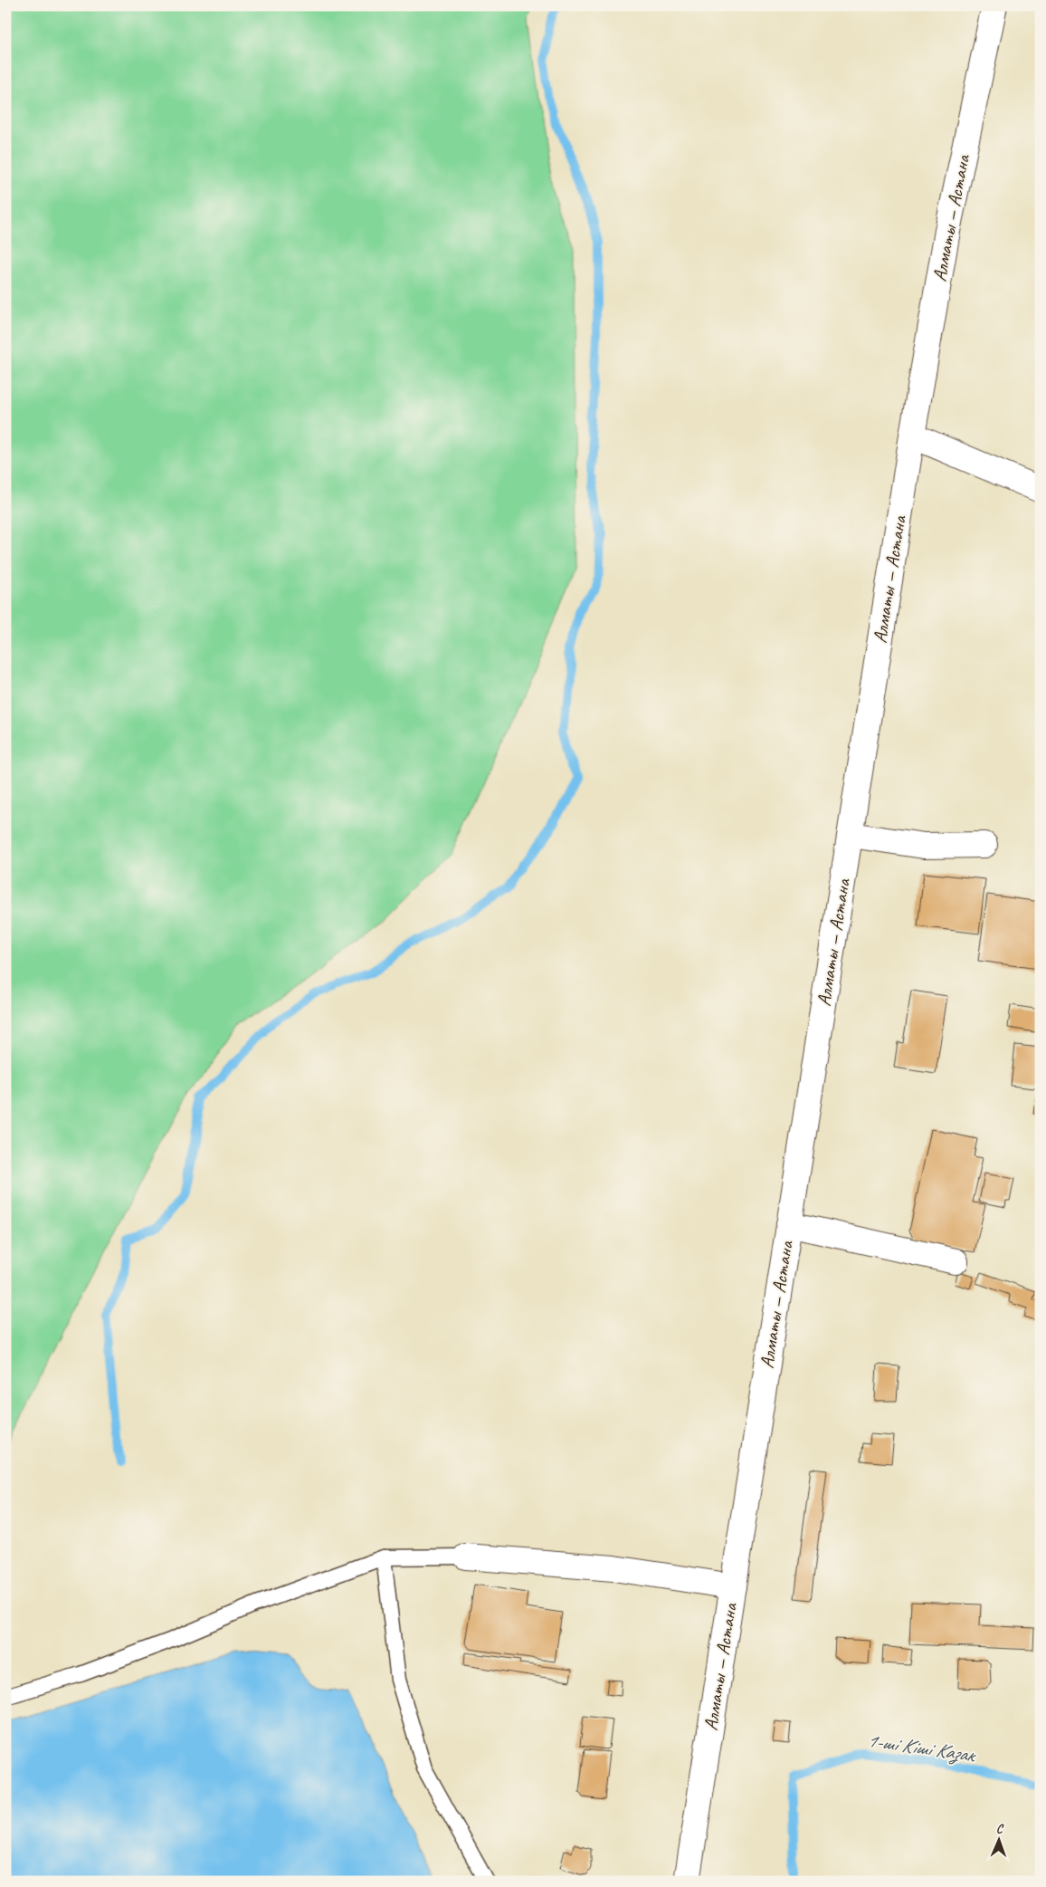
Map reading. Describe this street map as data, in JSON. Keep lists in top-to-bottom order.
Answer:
{
  "streets": {
    "main road": ["Алматы — Астана"]
  },
  "water": ["1-ші Кіші Казак"],
  "north": "top"
}
